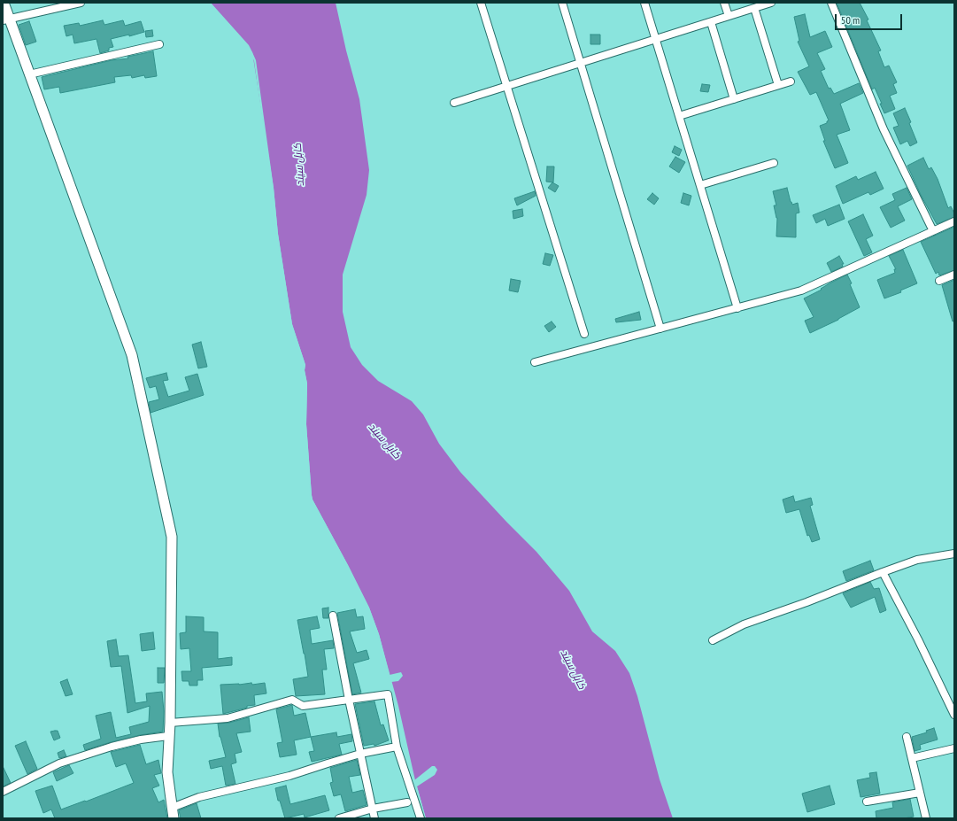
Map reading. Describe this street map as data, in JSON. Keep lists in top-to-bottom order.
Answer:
{
  "water": ["کابل سيند"],
  "scale_bar": "50 m"
}
